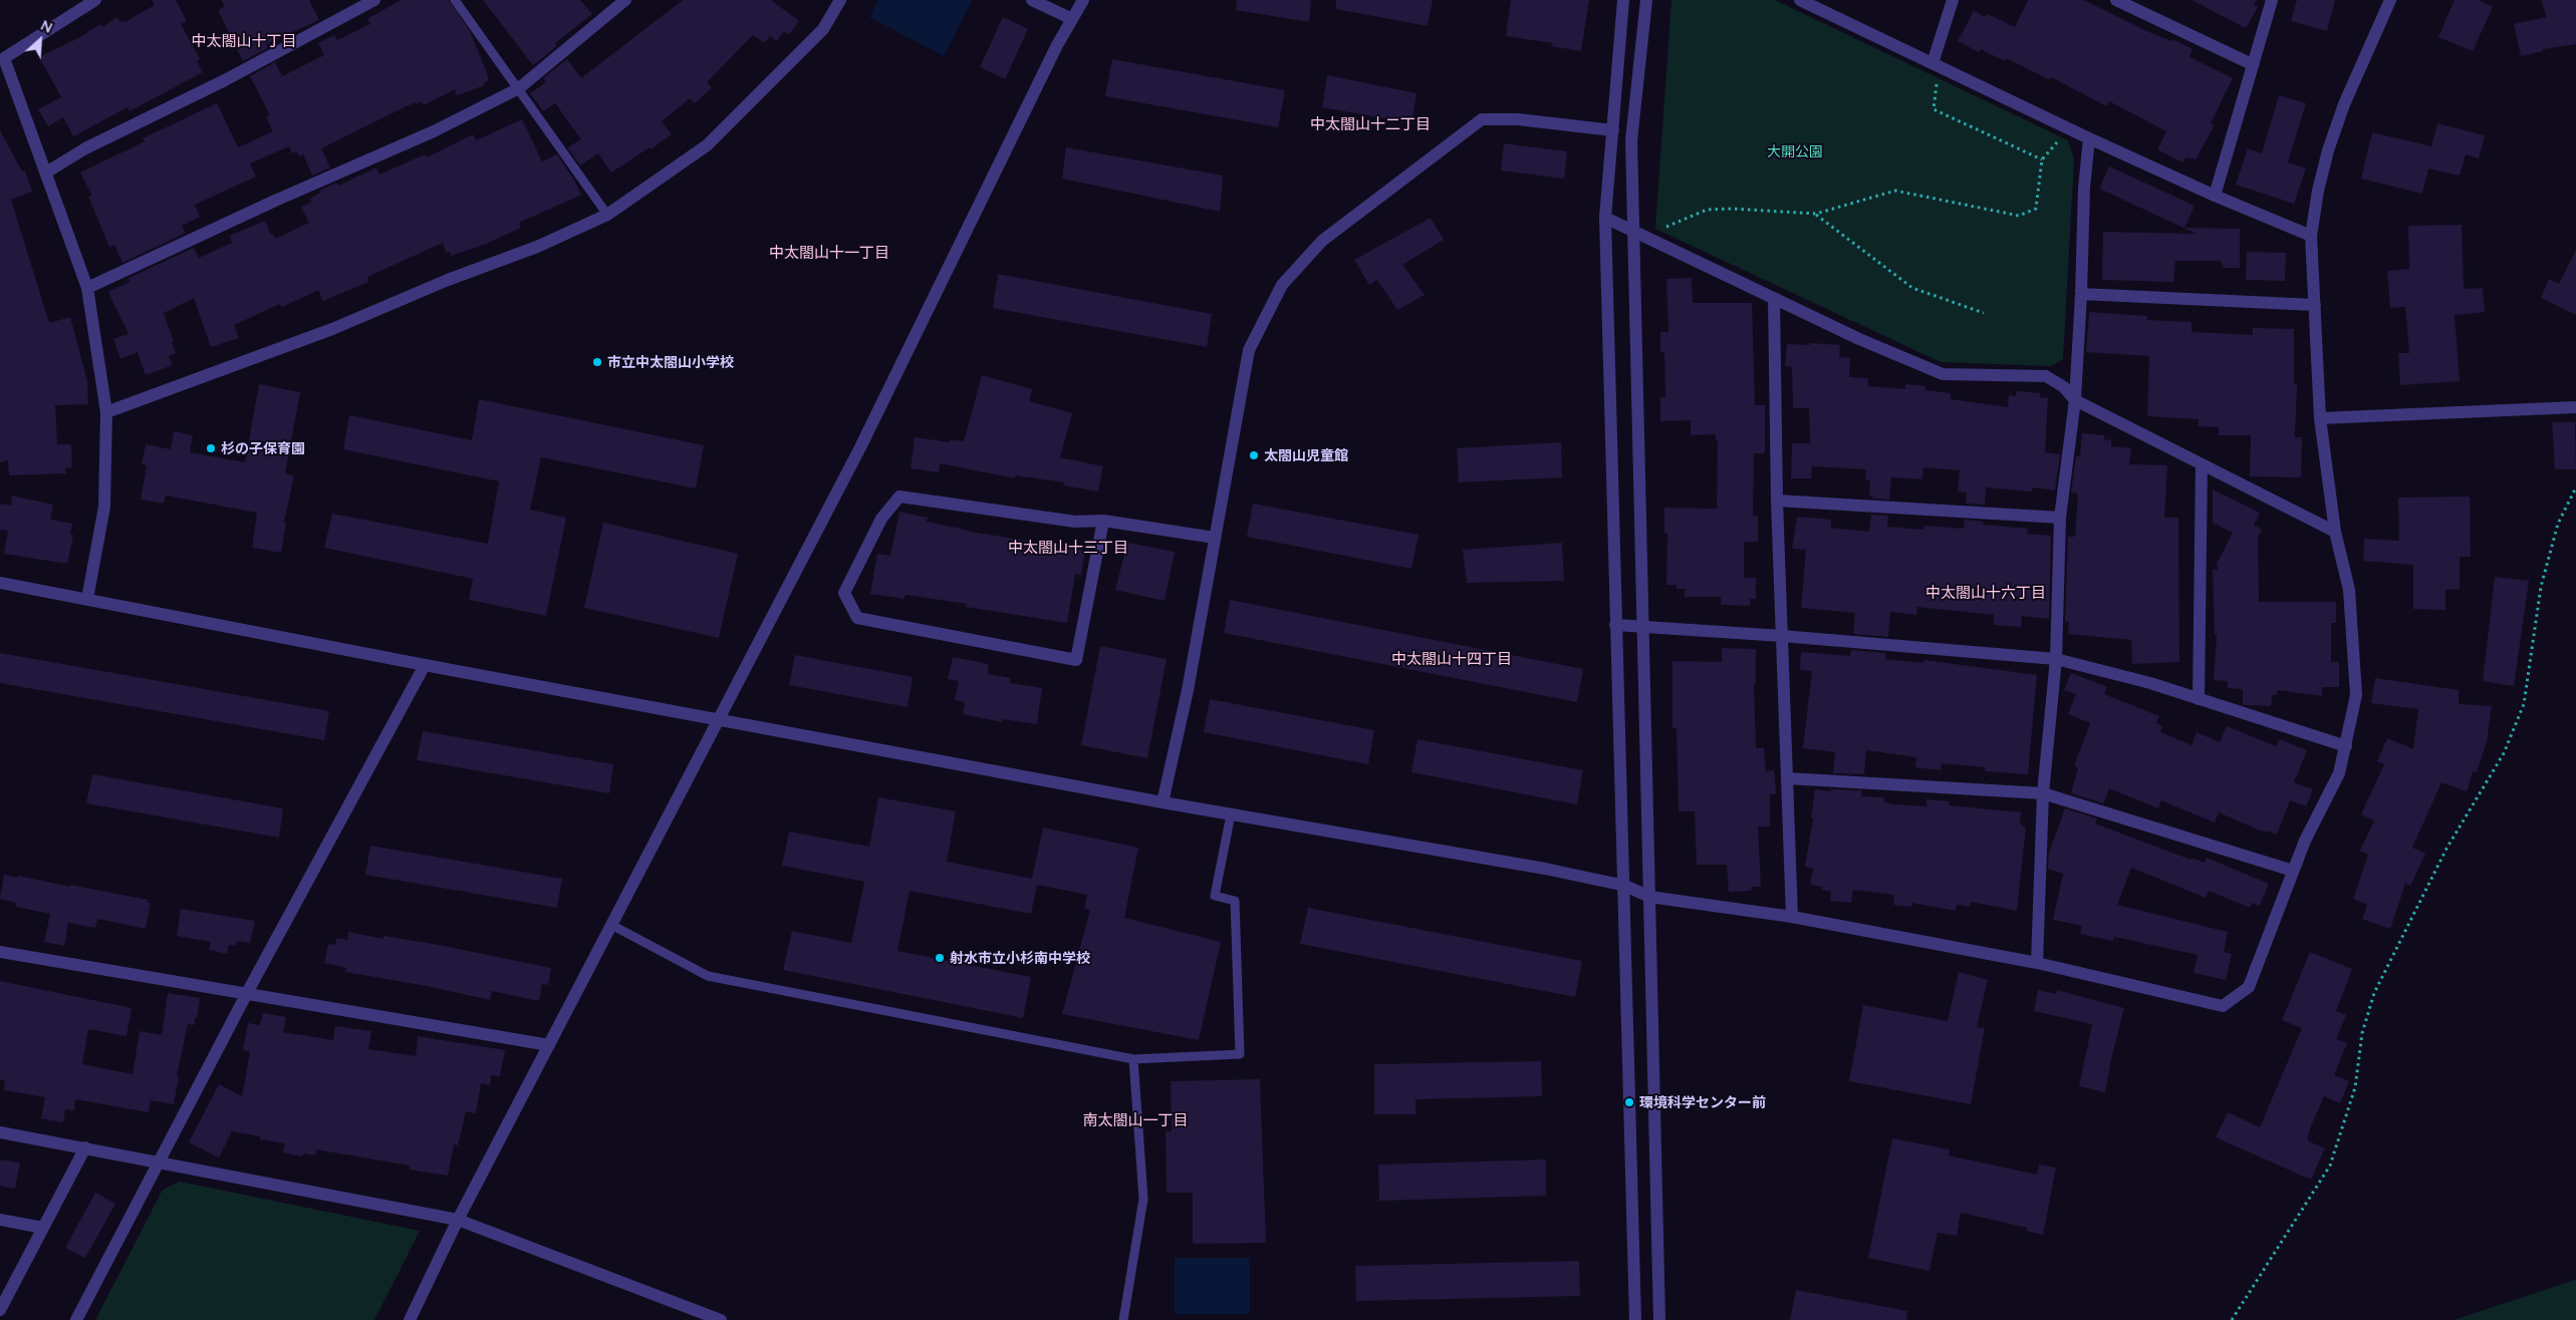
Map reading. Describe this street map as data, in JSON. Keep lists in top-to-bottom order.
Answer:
{
  "districts": [
    "中太閤山十丁目",
    "中太閤山十二丁目",
    "中太閤山十一丁目",
    "中太閤山十三丁目",
    "中太閤山十六丁目",
    "中太閤山十四丁目",
    "南太閤山一丁目"
  ],
  "parks": ["大開公園"],
  "places": [
    "市立中太閤山小学校",
    "杉の子保育園",
    "太閤山児童館",
    "射水市立小杉南中学校",
    "環境科学センター前"
  ],
  "north": "top right"
}
